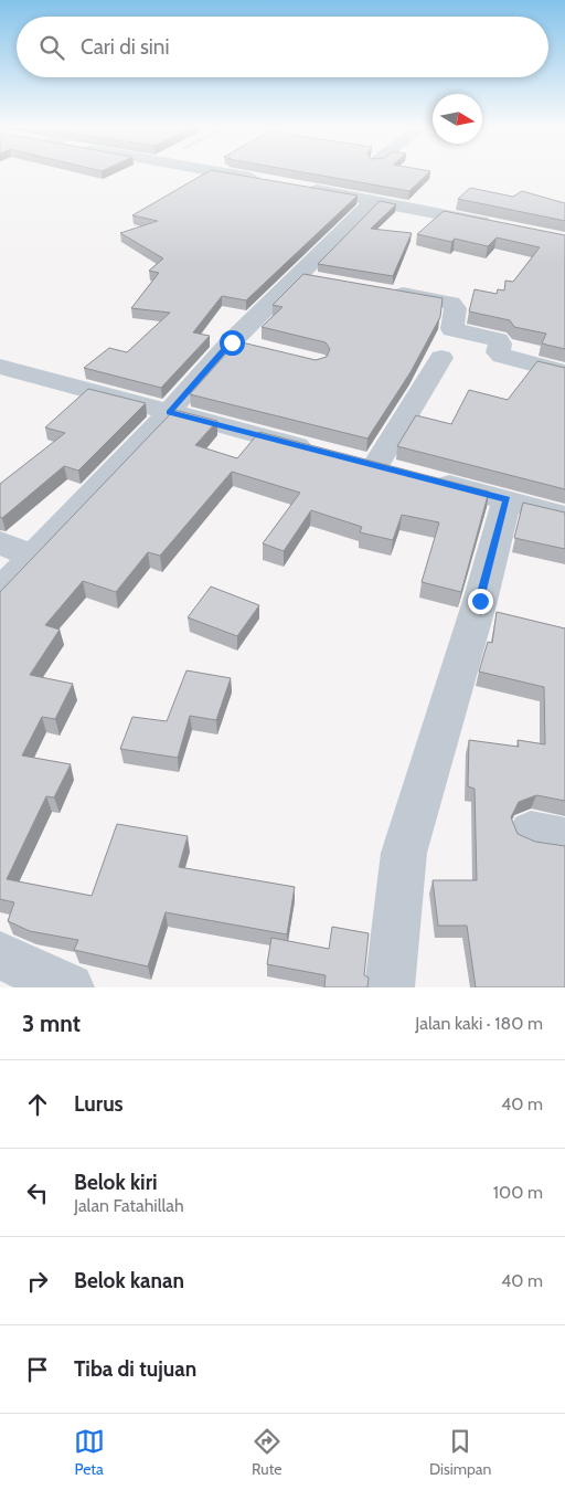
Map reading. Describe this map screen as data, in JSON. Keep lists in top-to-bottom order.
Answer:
{
  "north": "right",
  "page": {
    "search": "Cari di sini",
    "heading": ["3 mnt", "Jalan kaki · 180 m"],
    "list": [
      ["Lurus", "40 m"],
      ["Belok kiri", "Jalan Fatahillah", "100 m"],
      ["Belok kanan", "40 m"],
      "Tiba di tujuan"
    ],
    "nav": ["Peta", "Rute", "Disimpan"]
  }
}
